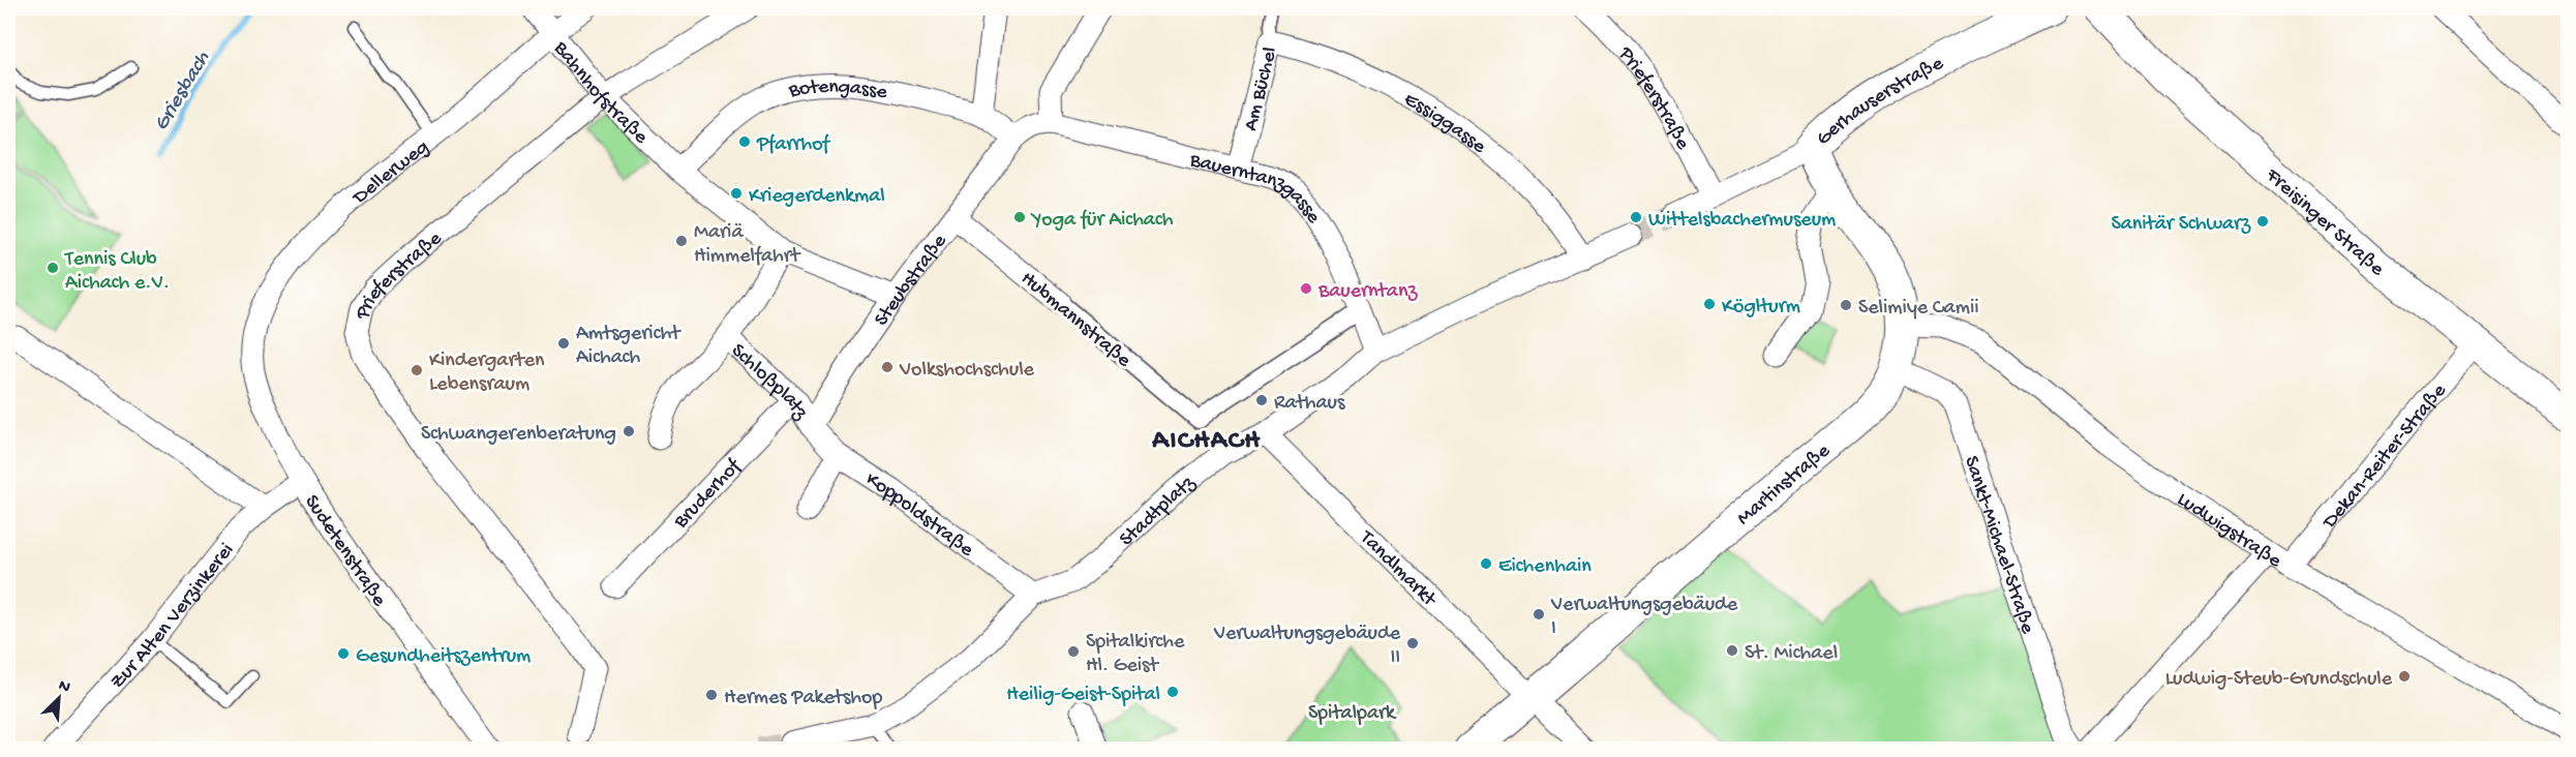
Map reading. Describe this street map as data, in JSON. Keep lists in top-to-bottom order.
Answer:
{
  "streets": {
    "main road": ["Gerhauserstraße", "Freisinger Straße", "Martinstraße"],
    "street": [
      "Am Büchel",
      "Bahnhofstraße",
      "Botengasse",
      "Prieferstraße",
      "Essiggasse",
      "Dellerweg",
      "Bauerntanzgasse",
      "Steubstraße",
      "Hubmannstraße",
      "Schloßplatz",
      "Dekan-Reiter-Straße",
      "Bruderhof",
      "Stadtplatz",
      "Koppoldstraße",
      "Ludwigstraße",
      "Sankt-Michael-Straße",
      "Sudetenstraße",
      "Tandlmarkt",
      "Zur Alten Verzinkerei"
    ]
  },
  "crossings": [
    ["Am Büchel", "Essiggasse"],
    ["Am Büchel", "Bauerntanzgasse"],
    ["Bahnhofstraße", "Botengasse"],
    ["Bahnhofstraße", "Prieferstraße"],
    ["Bahnhofstraße", "Dellerweg"],
    ["Bahnhofstraße", "Steubstraße"],
    ["Bahnhofstraße", "Schloßplatz"],
    ["Botengasse", "Bauerntanzgasse"],
    ["Botengasse", "Steubstraße"],
    ["Prieferstraße", "Gerhauserstraße"],
    ["Gerhauserstraße", "Martinstraße"],
    ["Essiggasse", "Stadtplatz"],
    ["Dellerweg", "Sudetenstraße"],
    ["Bauerntanzgasse", "Steubstraße"],
    ["Bauerntanzgasse", "Hubmannstraße"],
    ["Bauerntanzgasse", "Stadtplatz"],
    ["Freisinger Straße", "Dekan-Reiter-Straße"],
    ["Steubstraße", "Hubmannstraße"],
    ["Steubstraße", "Schloßplatz"],
    ["Steubstraße", "Koppoldstraße"],
    ["Schloßplatz", "Bruderhof"],
    ["Schloßplatz", "Koppoldstraße"],
    ["Dekan-Reiter-Straße", "Ludwigstraße"],
    ["Martinstraße", "Ludwigstraße"],
    ["Martinstraße", "Sankt-Michael-Straße"],
    ["Martinstraße", "Tandlmarkt"],
    ["Stadtplatz", "Koppoldstraße"],
    ["Stadtplatz", "Tandlmarkt"],
    ["Sudetenstraße", "Zur Alten Verzinkerei"]
  ],
  "districts": ["AICHACH"],
  "water": ["Griesbach"],
  "parks": ["Spitalpark"],
  "places": [
    "Pfarrhof",
    "Kriegerdenkmal",
    "Yoga für Aichach",
    "Wittelsbachermuseum",
    "Sanitär Schwarz",
    "Mariä Himmelfahrt",
    "Tennis Club Aichach e.V.",
    "Bauerntanz",
    "Köglturm",
    "Selimiye Camii",
    "Amtsgericht Aichach",
    "Volkshochschule",
    "Kindergarten Lebensraum",
    "Rathaus",
    "Schwangerenberatung",
    "Eichenhain",
    "Verwaltungsgebäude I",
    "Verwaltungsgebäude II",
    "St. Michael",
    "Spitalkirche Hl. Geist",
    "Gesundheitszentrum",
    "Ludwig-Steub-Grundschule",
    "Heilig-Geist-Spital",
    "Hermes Paketshop"
  ],
  "north": "top right"
}
